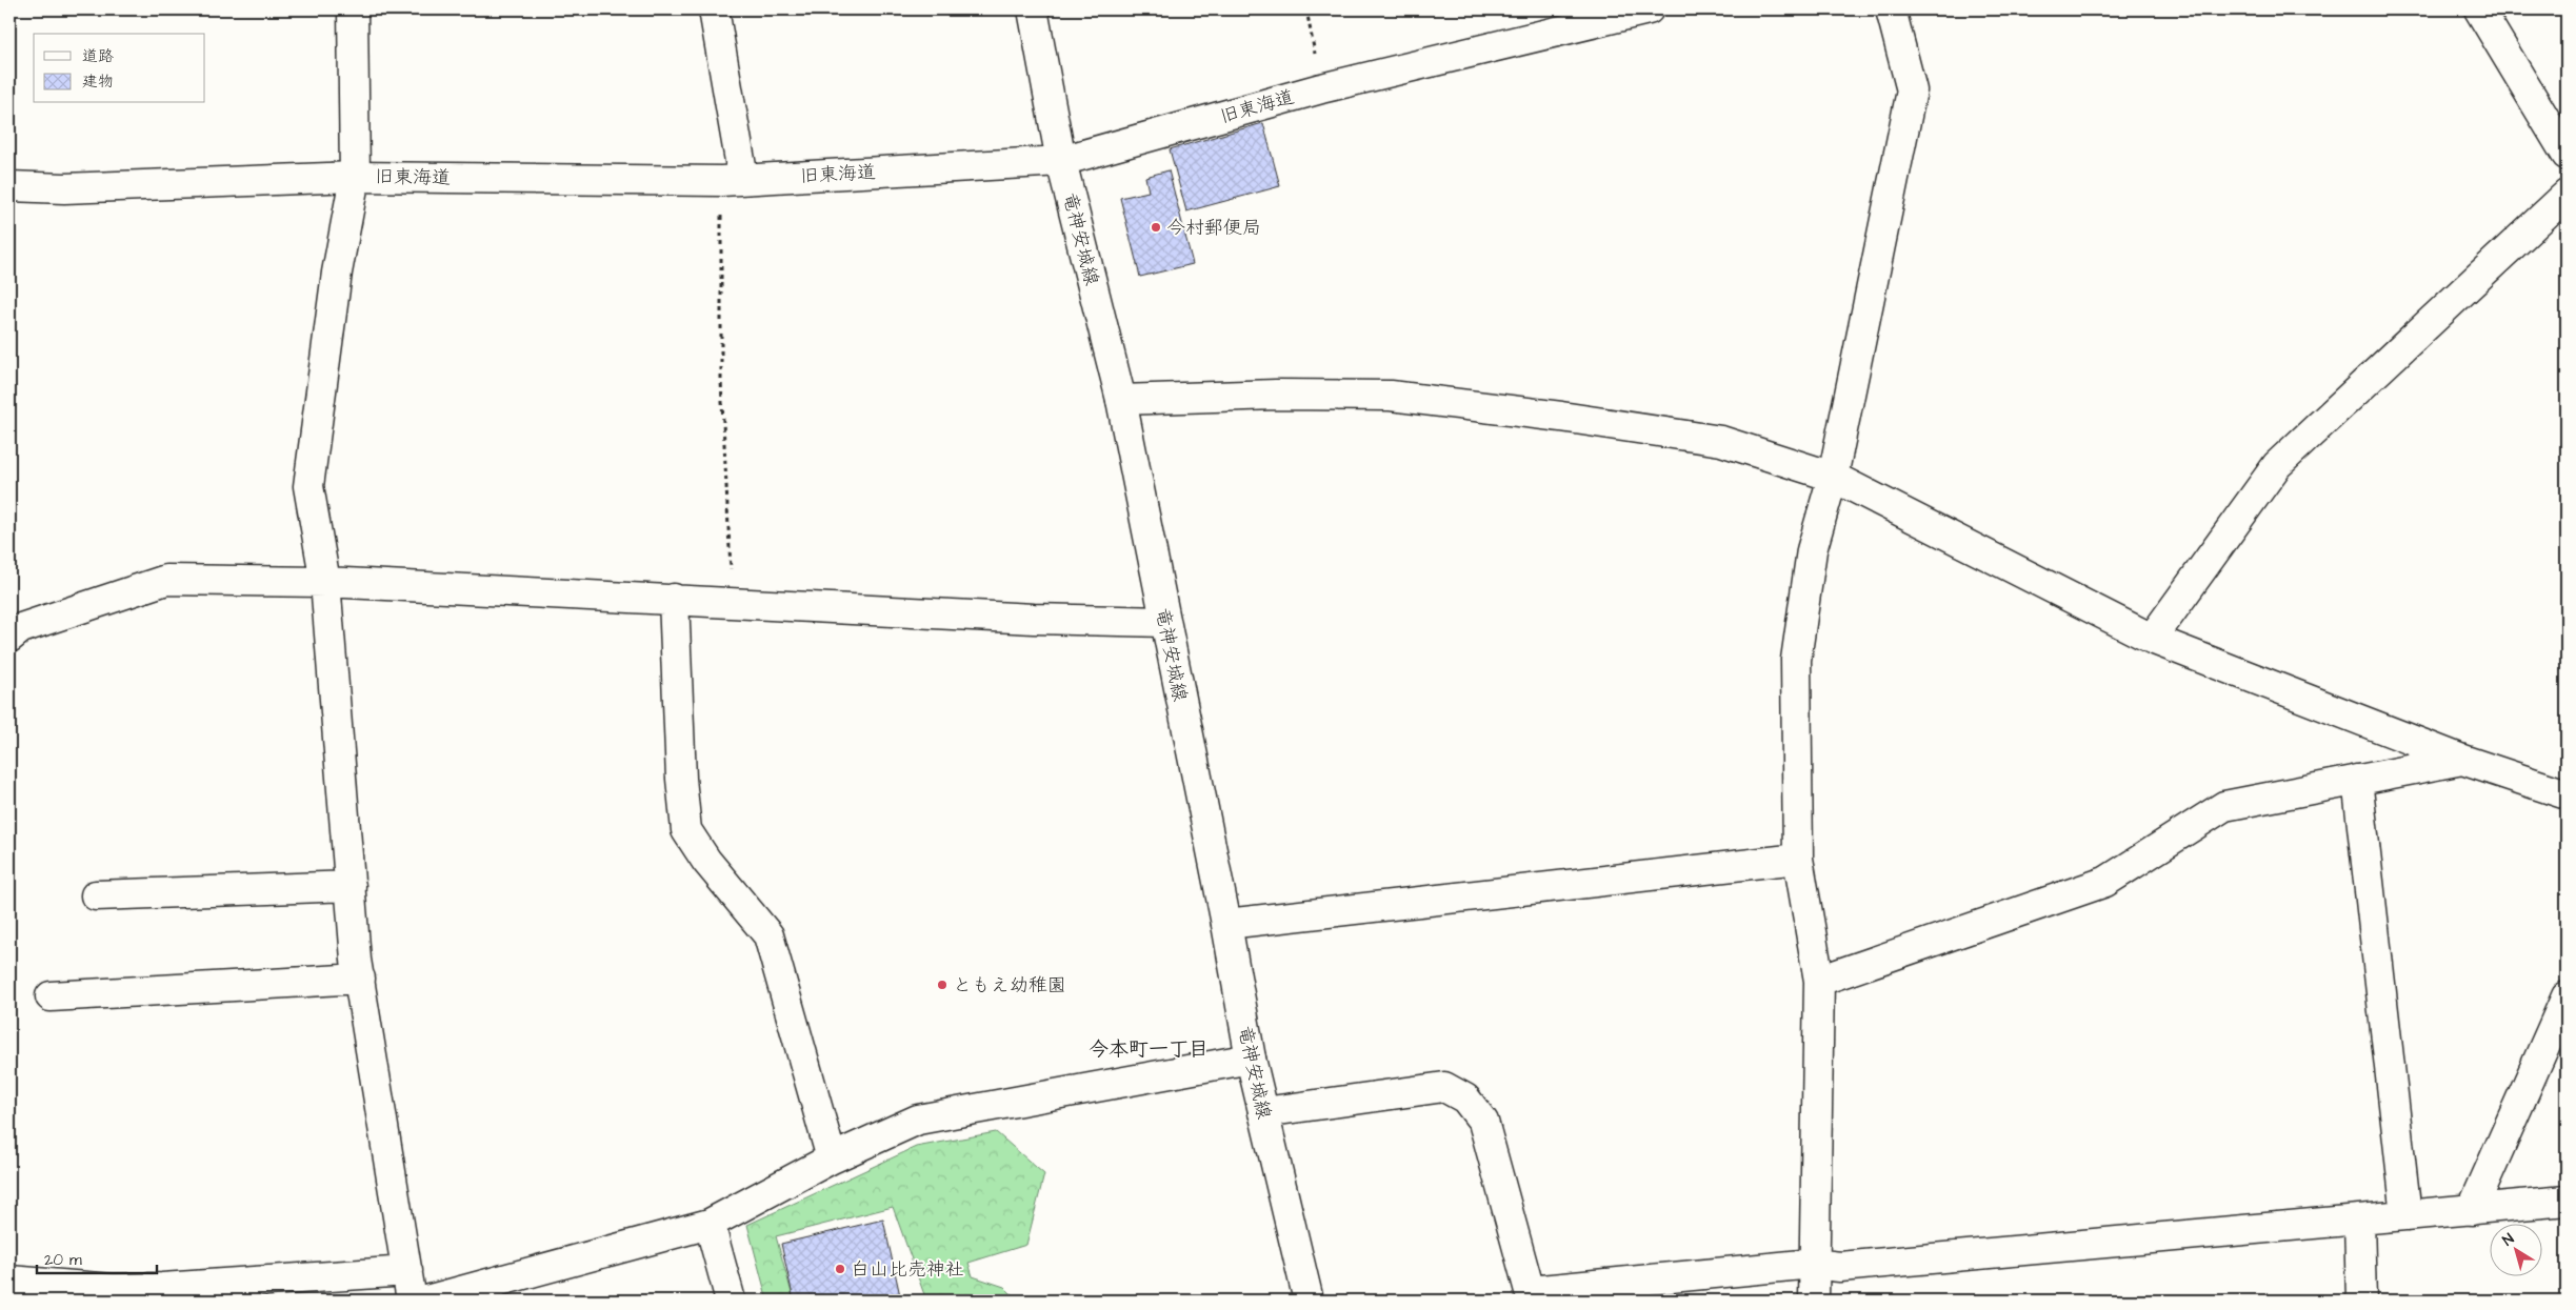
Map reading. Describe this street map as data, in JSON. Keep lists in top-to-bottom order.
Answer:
{
  "streets": {
    "street": ["旧東海道", "竜神安城線"]
  },
  "crossings": [
    ["旧東海道", "竜神安城線"]
  ],
  "districts": ["今本町一丁目"],
  "places": ["今村郵便局", "ともえ幼稚園", "白山比売神社"],
  "legend": ["道路", "建物"],
  "scale_bar": "20 m",
  "north": "top left"
}
